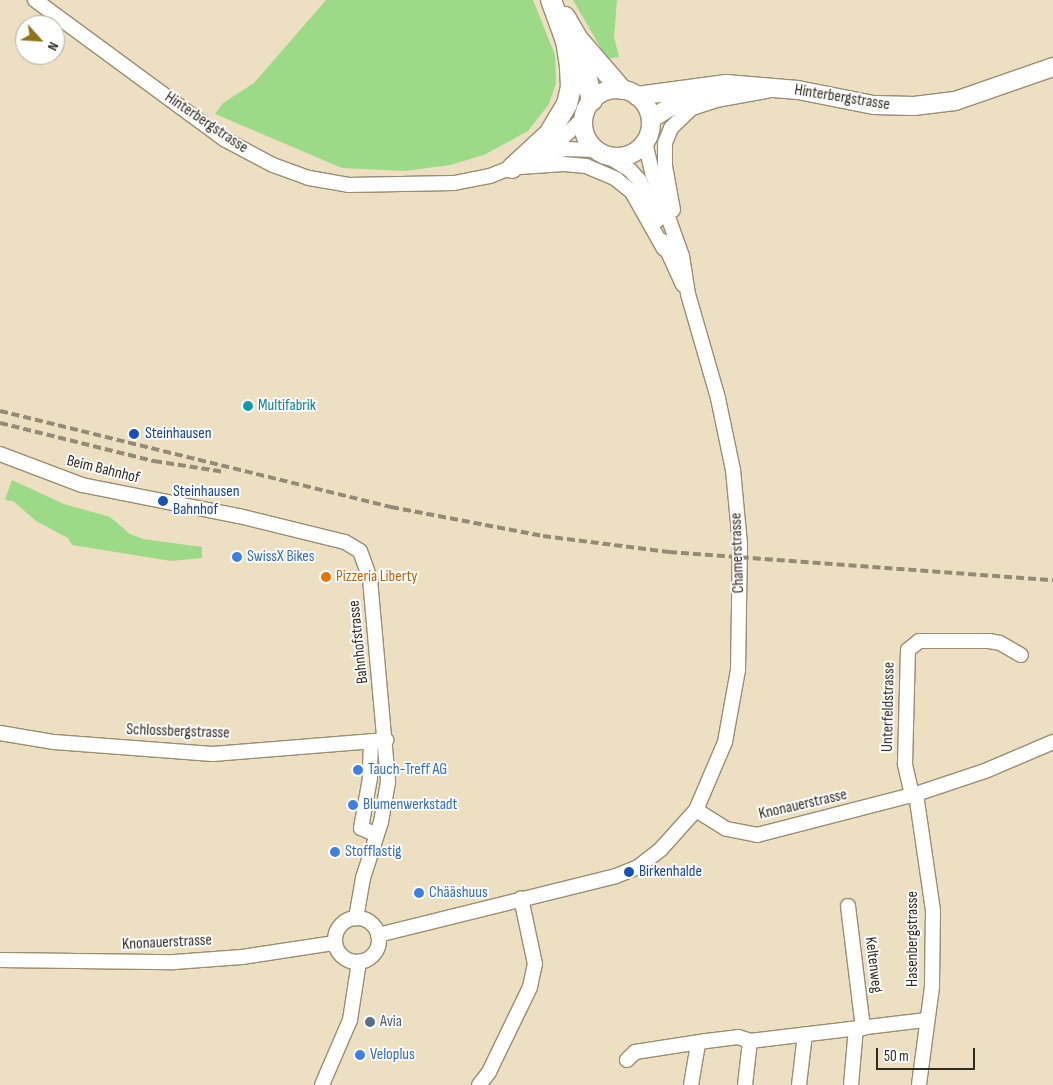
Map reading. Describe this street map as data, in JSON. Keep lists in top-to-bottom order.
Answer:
{
  "streets": {
    "main road": ["Hinterbergstrasse"],
    "street": [
      "Beim Bahnhof",
      "Chamerstrasse",
      "Bahnhofstrasse",
      "Unterfeldstrasse",
      "Schlossbergstrasse",
      "Knonauerstrasse",
      "Hasenbergstrasse",
      "Keltenweg"
    ]
  },
  "crossings": [
    ["Hinterbergstrasse", "Chamerstrasse"],
    ["Beim Bahnhof", "Bahnhofstrasse"],
    ["Chamerstrasse", "Knonauerstrasse"],
    ["Bahnhofstrasse", "Schlossbergstrasse"],
    ["Bahnhofstrasse", "Knonauerstrasse"],
    ["Unterfeldstrasse", "Knonauerstrasse"],
    ["Unterfeldstrasse", "Hasenbergstrasse"],
    ["Knonauerstrasse", "Hasenbergstrasse"]
  ],
  "places": [
    "Multifabrik",
    "Steinhausen",
    "Steinhausen Bahnhof",
    "SwissX Bikes",
    "Pizzeria Liberty",
    "Tauch-Treff AG",
    "Blumenwerkstadt",
    "Stofflastig",
    "Birkenhalde",
    "Chääshuus",
    "Avia",
    "Veloplus"
  ],
  "scale_bar": "50 m",
  "north": "bottom right"
}
